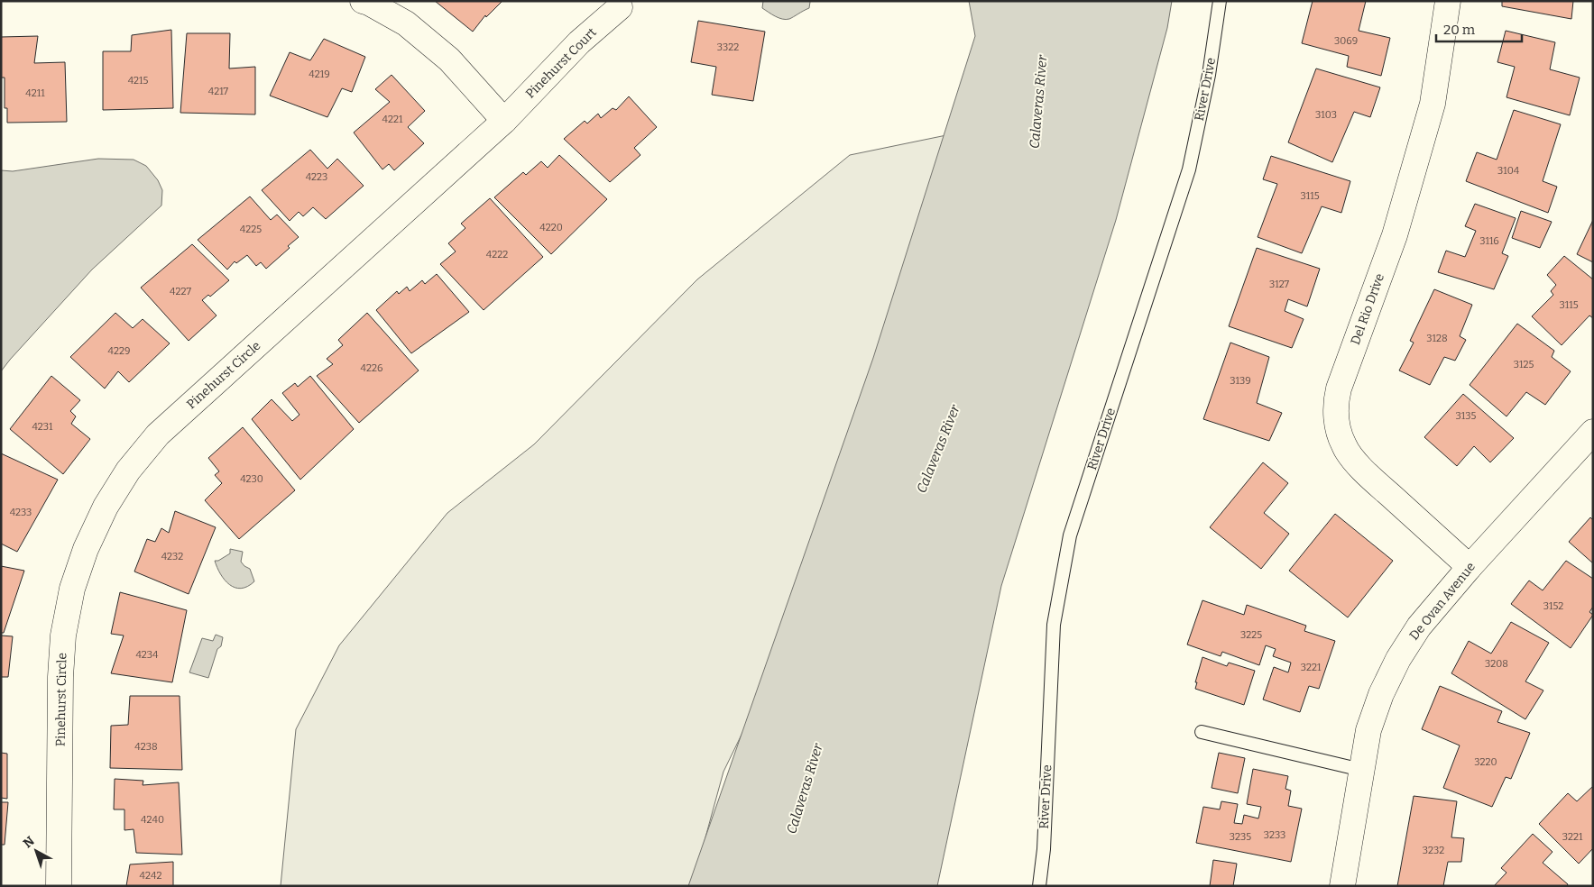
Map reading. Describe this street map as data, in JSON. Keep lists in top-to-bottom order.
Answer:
{
  "streets": {
    "street": [
      "Pinehurst Court",
      "Del Rio Drive",
      "Pinehurst Circle",
      "De Ovan Avenue"
    ],
    "lane": ["River Drive"]
  },
  "crossings": [
    ["Pinehurst Court", "Pinehurst Circle"],
    ["Del Rio Drive", "De Ovan Avenue"]
  ],
  "water": ["Calaveras River"],
  "house_numbers": [
    "3069",
    "3322",
    "4219",
    "4215",
    "4217",
    "4211",
    "3103",
    "4221",
    "3104",
    "4223",
    "3115",
    "4220",
    "4225",
    "3116",
    "4222",
    "3127",
    "4227",
    "3115",
    "3128",
    "4229",
    "3125",
    "4226",
    "3139",
    "3135",
    "4231",
    "4230",
    "4233",
    "4232",
    "3152",
    "3225",
    "4234",
    "3208",
    "3221",
    "4238",
    "3220",
    "4240",
    "3233",
    "3235",
    "3221",
    "3232",
    "4242"
  ],
  "scale_bar": "20 m",
  "north": "top left"
}
